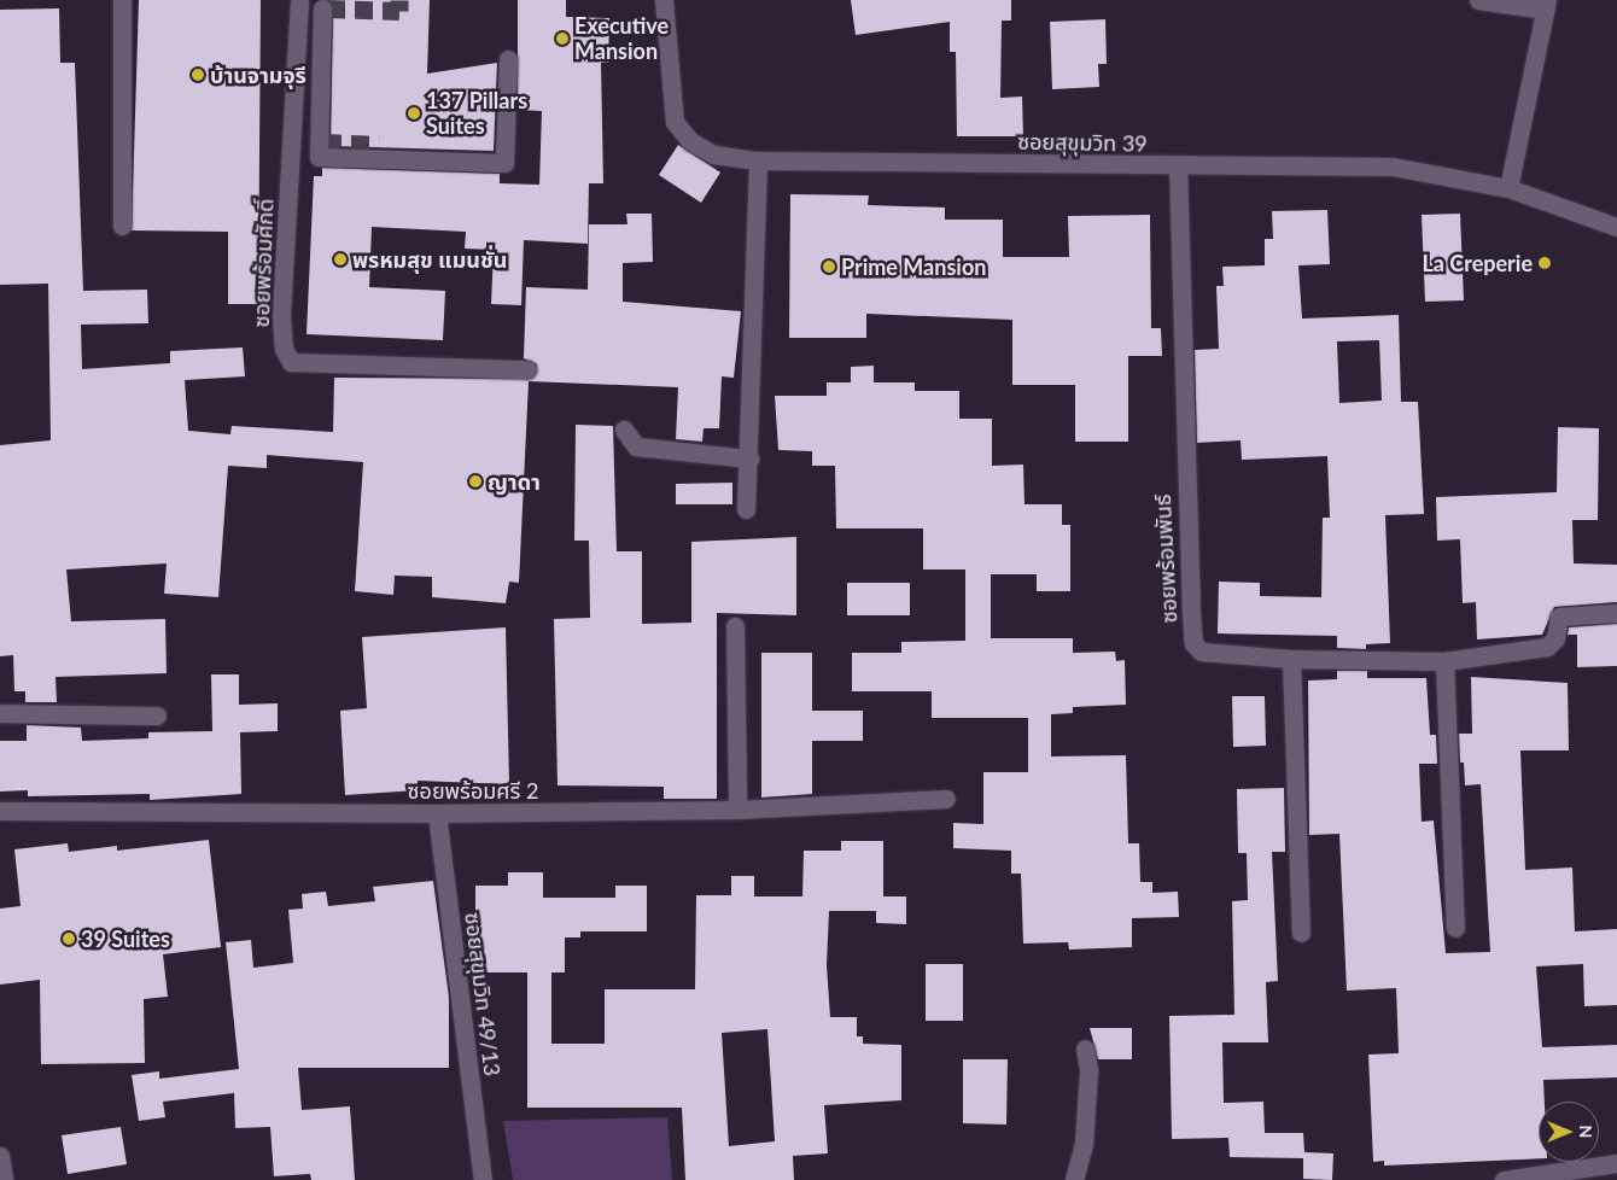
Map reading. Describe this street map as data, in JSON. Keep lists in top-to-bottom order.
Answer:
{
  "streets": {
    "street": [
      "ซอยสุขุมวิท 39",
      "ซอยพร้อมศักดิ์",
      "ซอยพร้อมพันธ์",
      "ซอยพร้อมศรี 2",
      "ซอยสุขุมวิท 49/13"
    ]
  },
  "crossings": [
    ["ซอยสุขุมวิท 39", "ซอยพร้อมพันธ์"],
    ["ซอยพร้อมศรี 2", "ซอยสุขุมวิท 49/13"]
  ],
  "places": [
    "Executive Mansion",
    "บ้านจามจุรี",
    "137 Pillars Suites",
    "พรหมสุข แมนชั่น",
    "La Creperie",
    "Prime Mansion",
    "ญาดา",
    "39 Suites"
  ],
  "north": "right"
}
